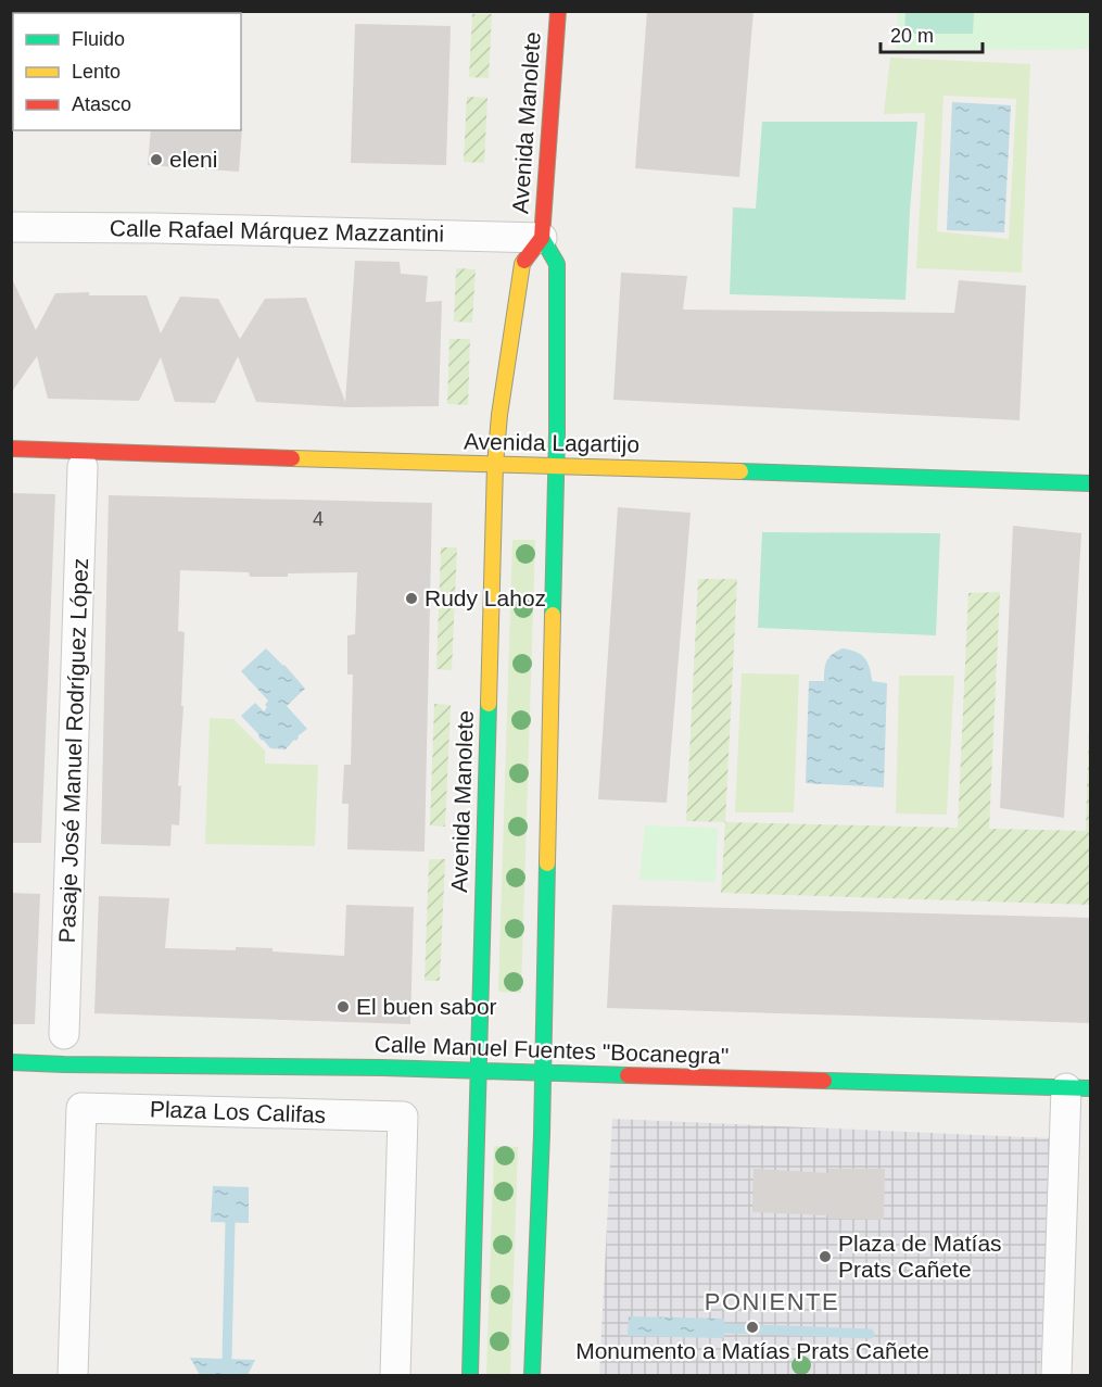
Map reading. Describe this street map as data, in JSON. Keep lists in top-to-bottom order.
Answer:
{
  "streets": {
    "main road": ["Avenida Manolete", "Avenida Lagartijo", "Calle Manuel Fuentes \"Bocanegra\""],
    "street": ["Calle Rafael Márquez Mazzantini", "Pasaje José Manuel Rodríguez López", "Plaza Los Califas"]
  },
  "crossings": [
    ["Avenida Manolete", "Calle Rafael Márquez Mazzantini"],
    ["Avenida Manolete", "Avenida Lagartijo"],
    ["Avenida Manolete", "Calle Manuel Fuentes \"Bocanegra\""]
  ],
  "districts": ["PONIENTE"],
  "places": [
    "eleni",
    "Rudy Lahoz",
    "El buen sabor",
    "Plaza de Matías Prats Cañete",
    "Monumento a Matías Prats Cañete"
  ],
  "house_numbers": ["4"],
  "legend": ["Fluido", "Lento", "Atasco"],
  "scale_bar": "20 m"
}
